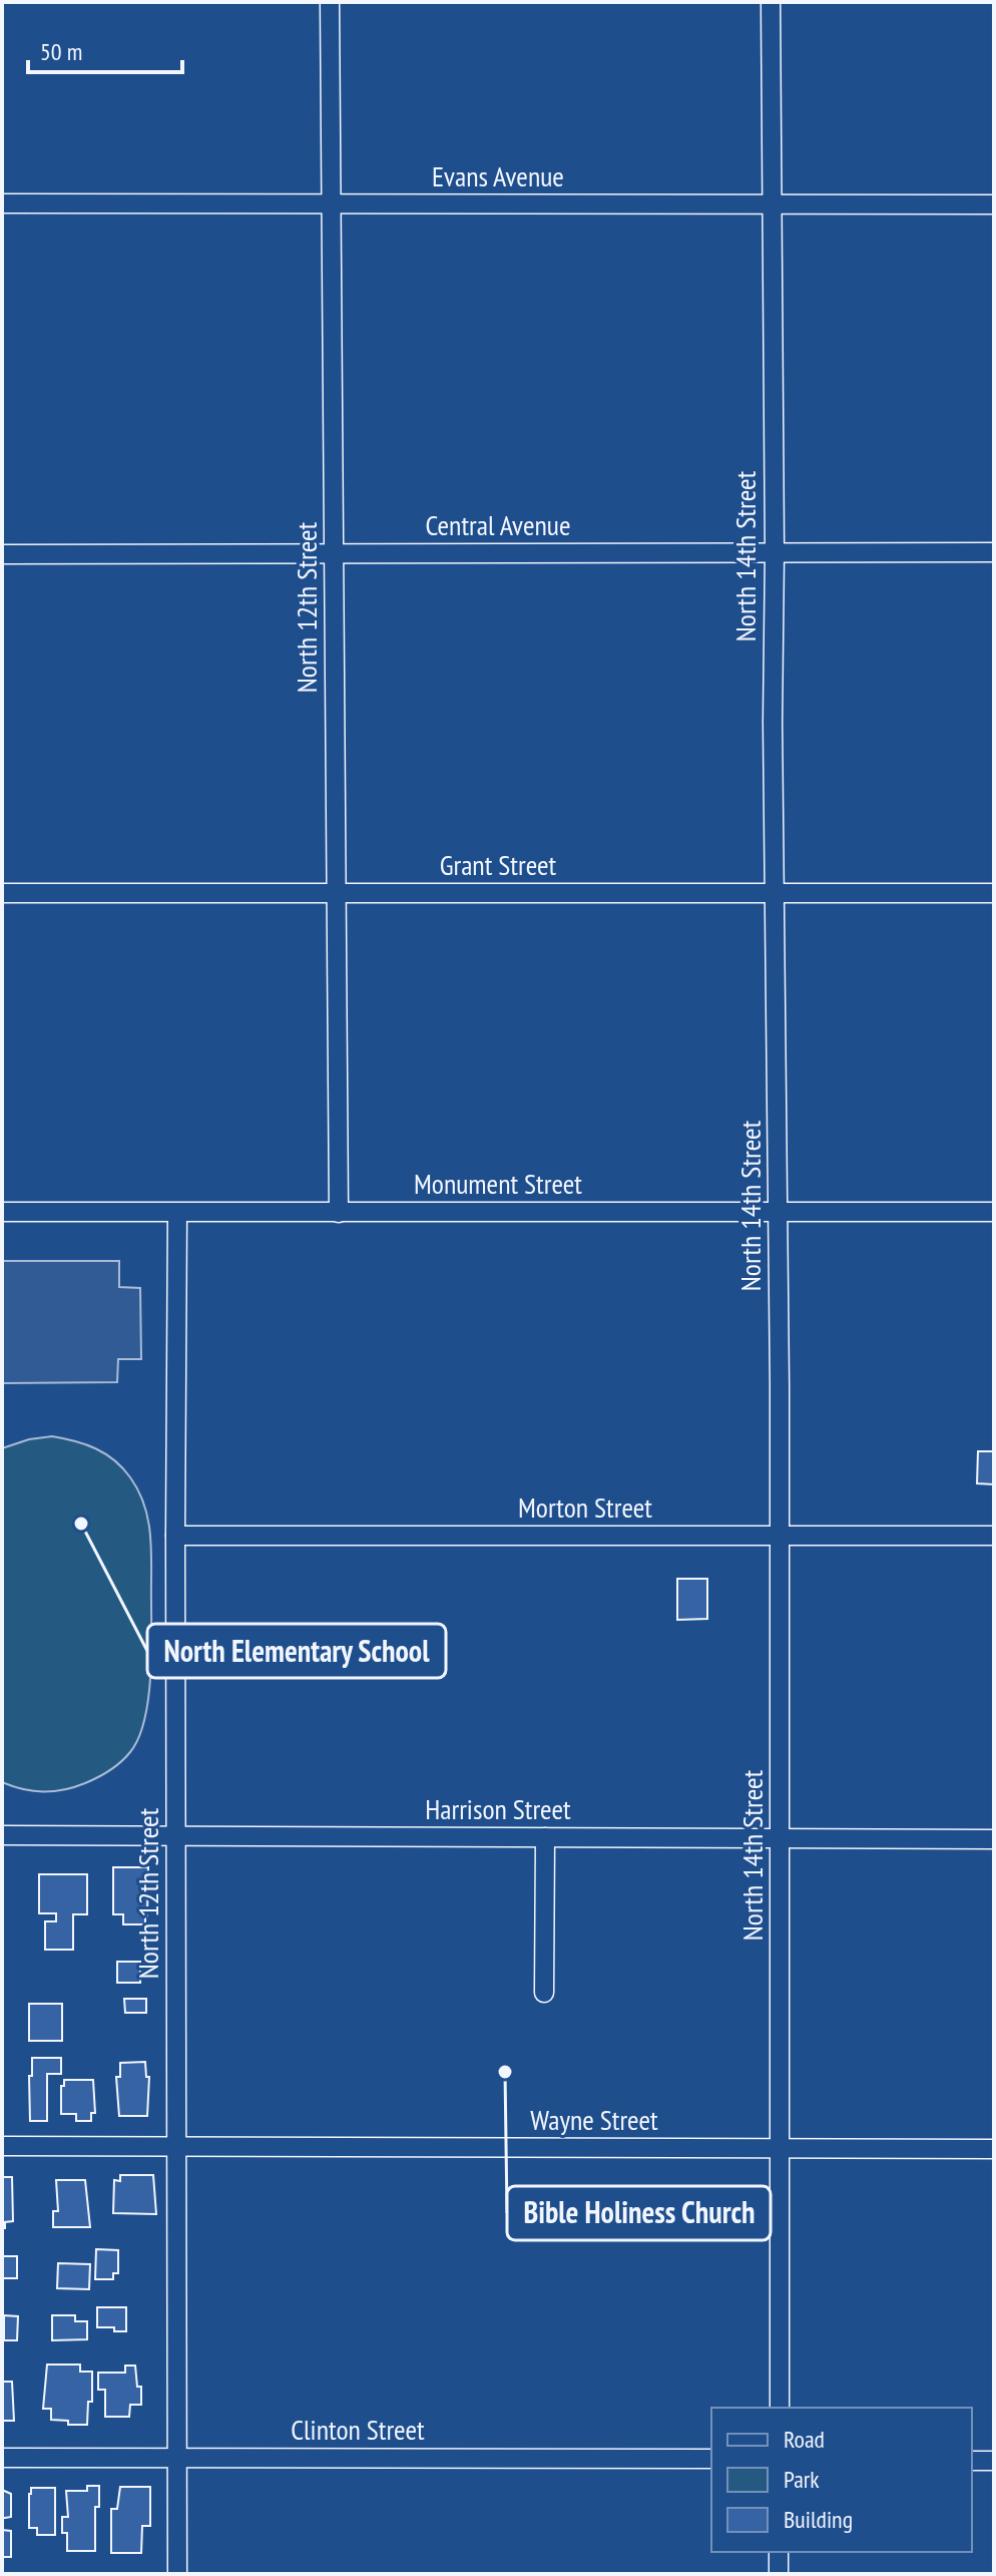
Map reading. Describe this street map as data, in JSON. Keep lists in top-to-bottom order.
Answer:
{
  "streets": {
    "street": [
      "Evans Avenue",
      "Central Avenue",
      "North 14th Street",
      "North 12th Street",
      "Grant Street",
      "Monument Street",
      "Morton Street",
      "Harrison Street",
      "Wayne Street",
      "Clinton Street"
    ]
  },
  "crossings": [
    ["Evans Avenue", "North 14th Street"],
    ["Evans Avenue", "North 12th Street"],
    ["Central Avenue", "North 14th Street"],
    ["Central Avenue", "North 12th Street"],
    ["North 14th Street", "Grant Street"],
    ["North 14th Street", "Monument Street"],
    ["North 14th Street", "Morton Street"],
    ["North 14th Street", "Harrison Street"],
    ["North 14th Street", "Wayne Street"],
    ["North 12th Street", "Grant Street"],
    ["North 12th Street", "Monument Street"],
    ["North 12th Street", "Morton Street"],
    ["North 12th Street", "Harrison Street"],
    ["North 12th Street", "Wayne Street"],
    ["North 12th Street", "Clinton Street"]
  ],
  "places": ["North Elementary School", "Bible Holiness Church"],
  "legend": ["Road", "Park", "Building"],
  "scale_bar": "50 m"
}
